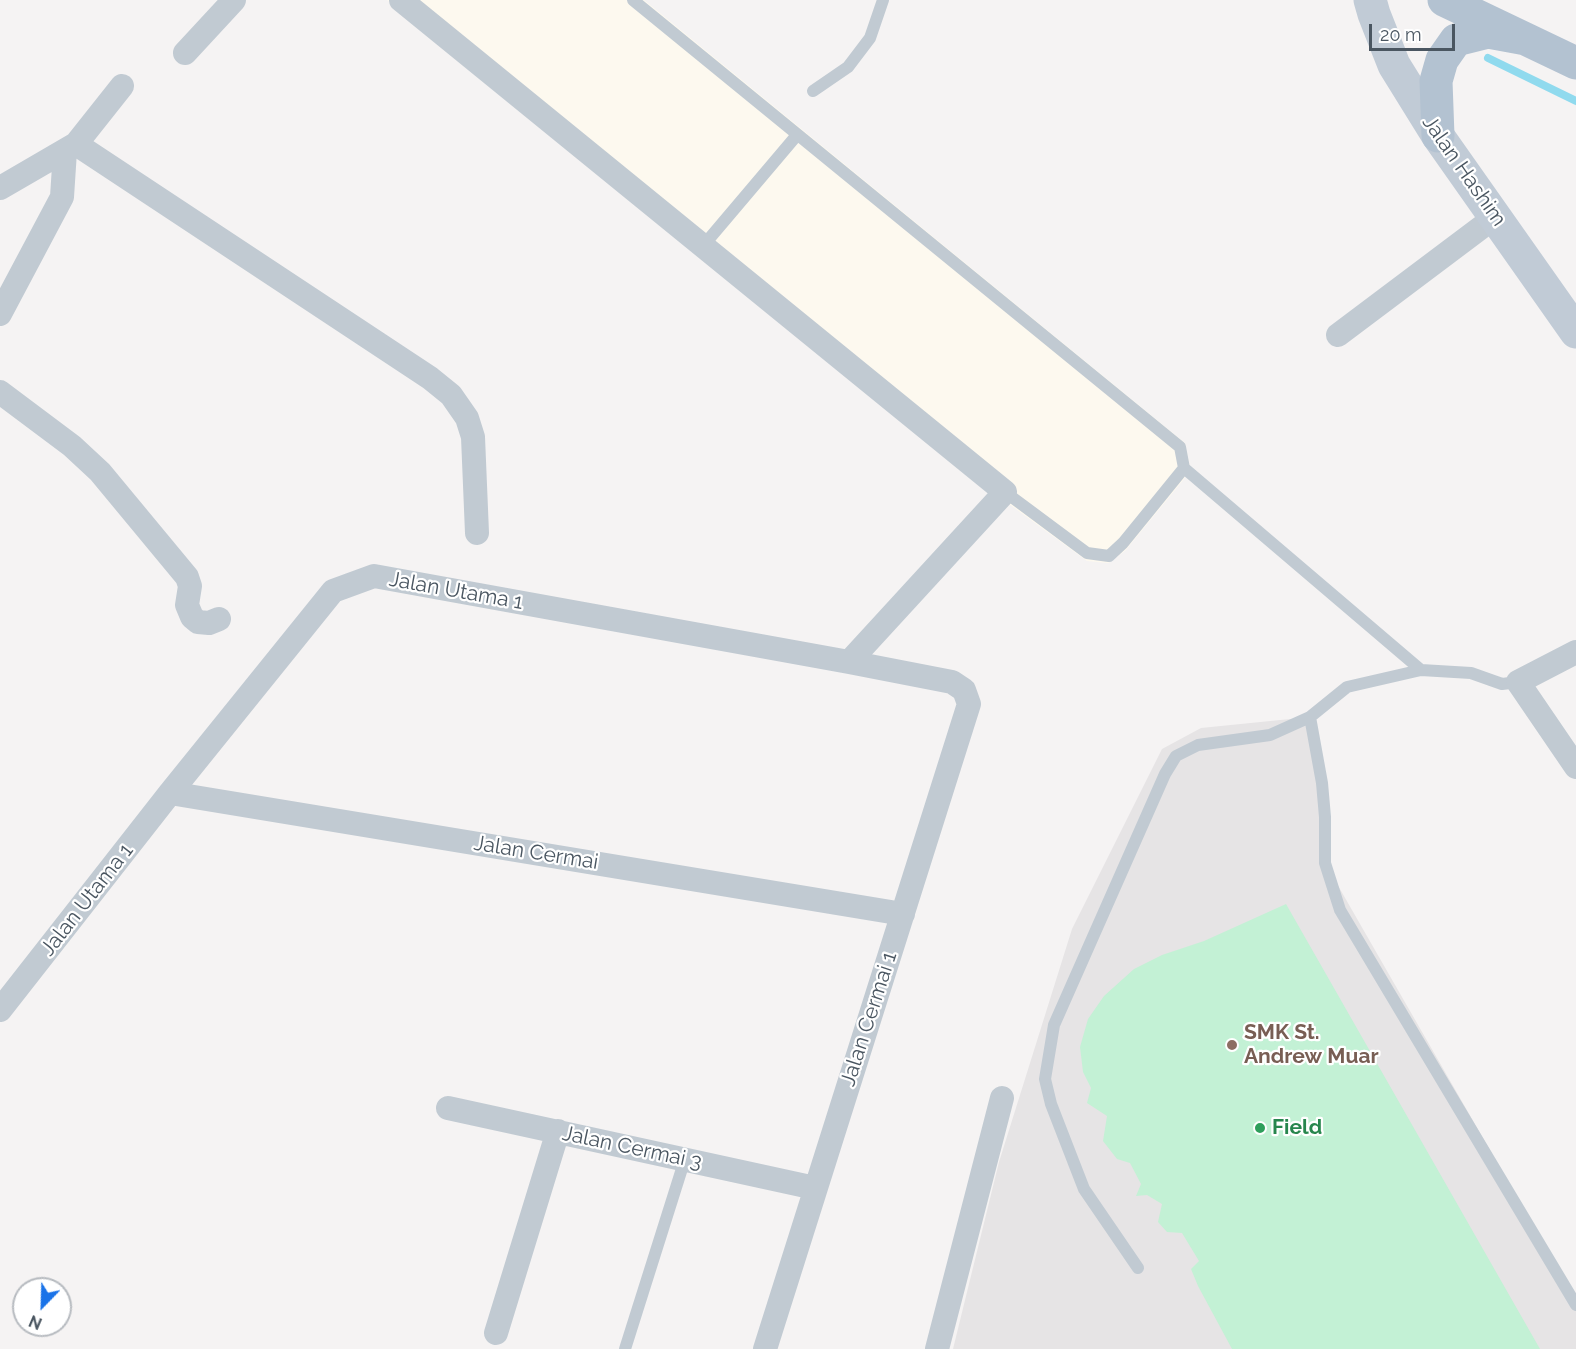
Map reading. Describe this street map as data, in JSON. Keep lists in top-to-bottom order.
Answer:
{
  "streets": {
    "street": [
      "Jalan Hashim",
      "Jalan Utama 1",
      "Jalan Cermai",
      "Jalan Cermai 1",
      "Jalan Cermai 3"
    ]
  },
  "crossings": [
    ["Jalan Utama 1", "Jalan Cermai"],
    ["Jalan Utama 1", "Jalan Cermai 1"],
    ["Jalan Cermai", "Jalan Cermai 1"],
    ["Jalan Cermai 1", "Jalan Cermai 3"]
  ],
  "places": ["SMK St. Andrew Muar", "Field"],
  "scale_bar": "20 m",
  "north": "bottom left"
}
